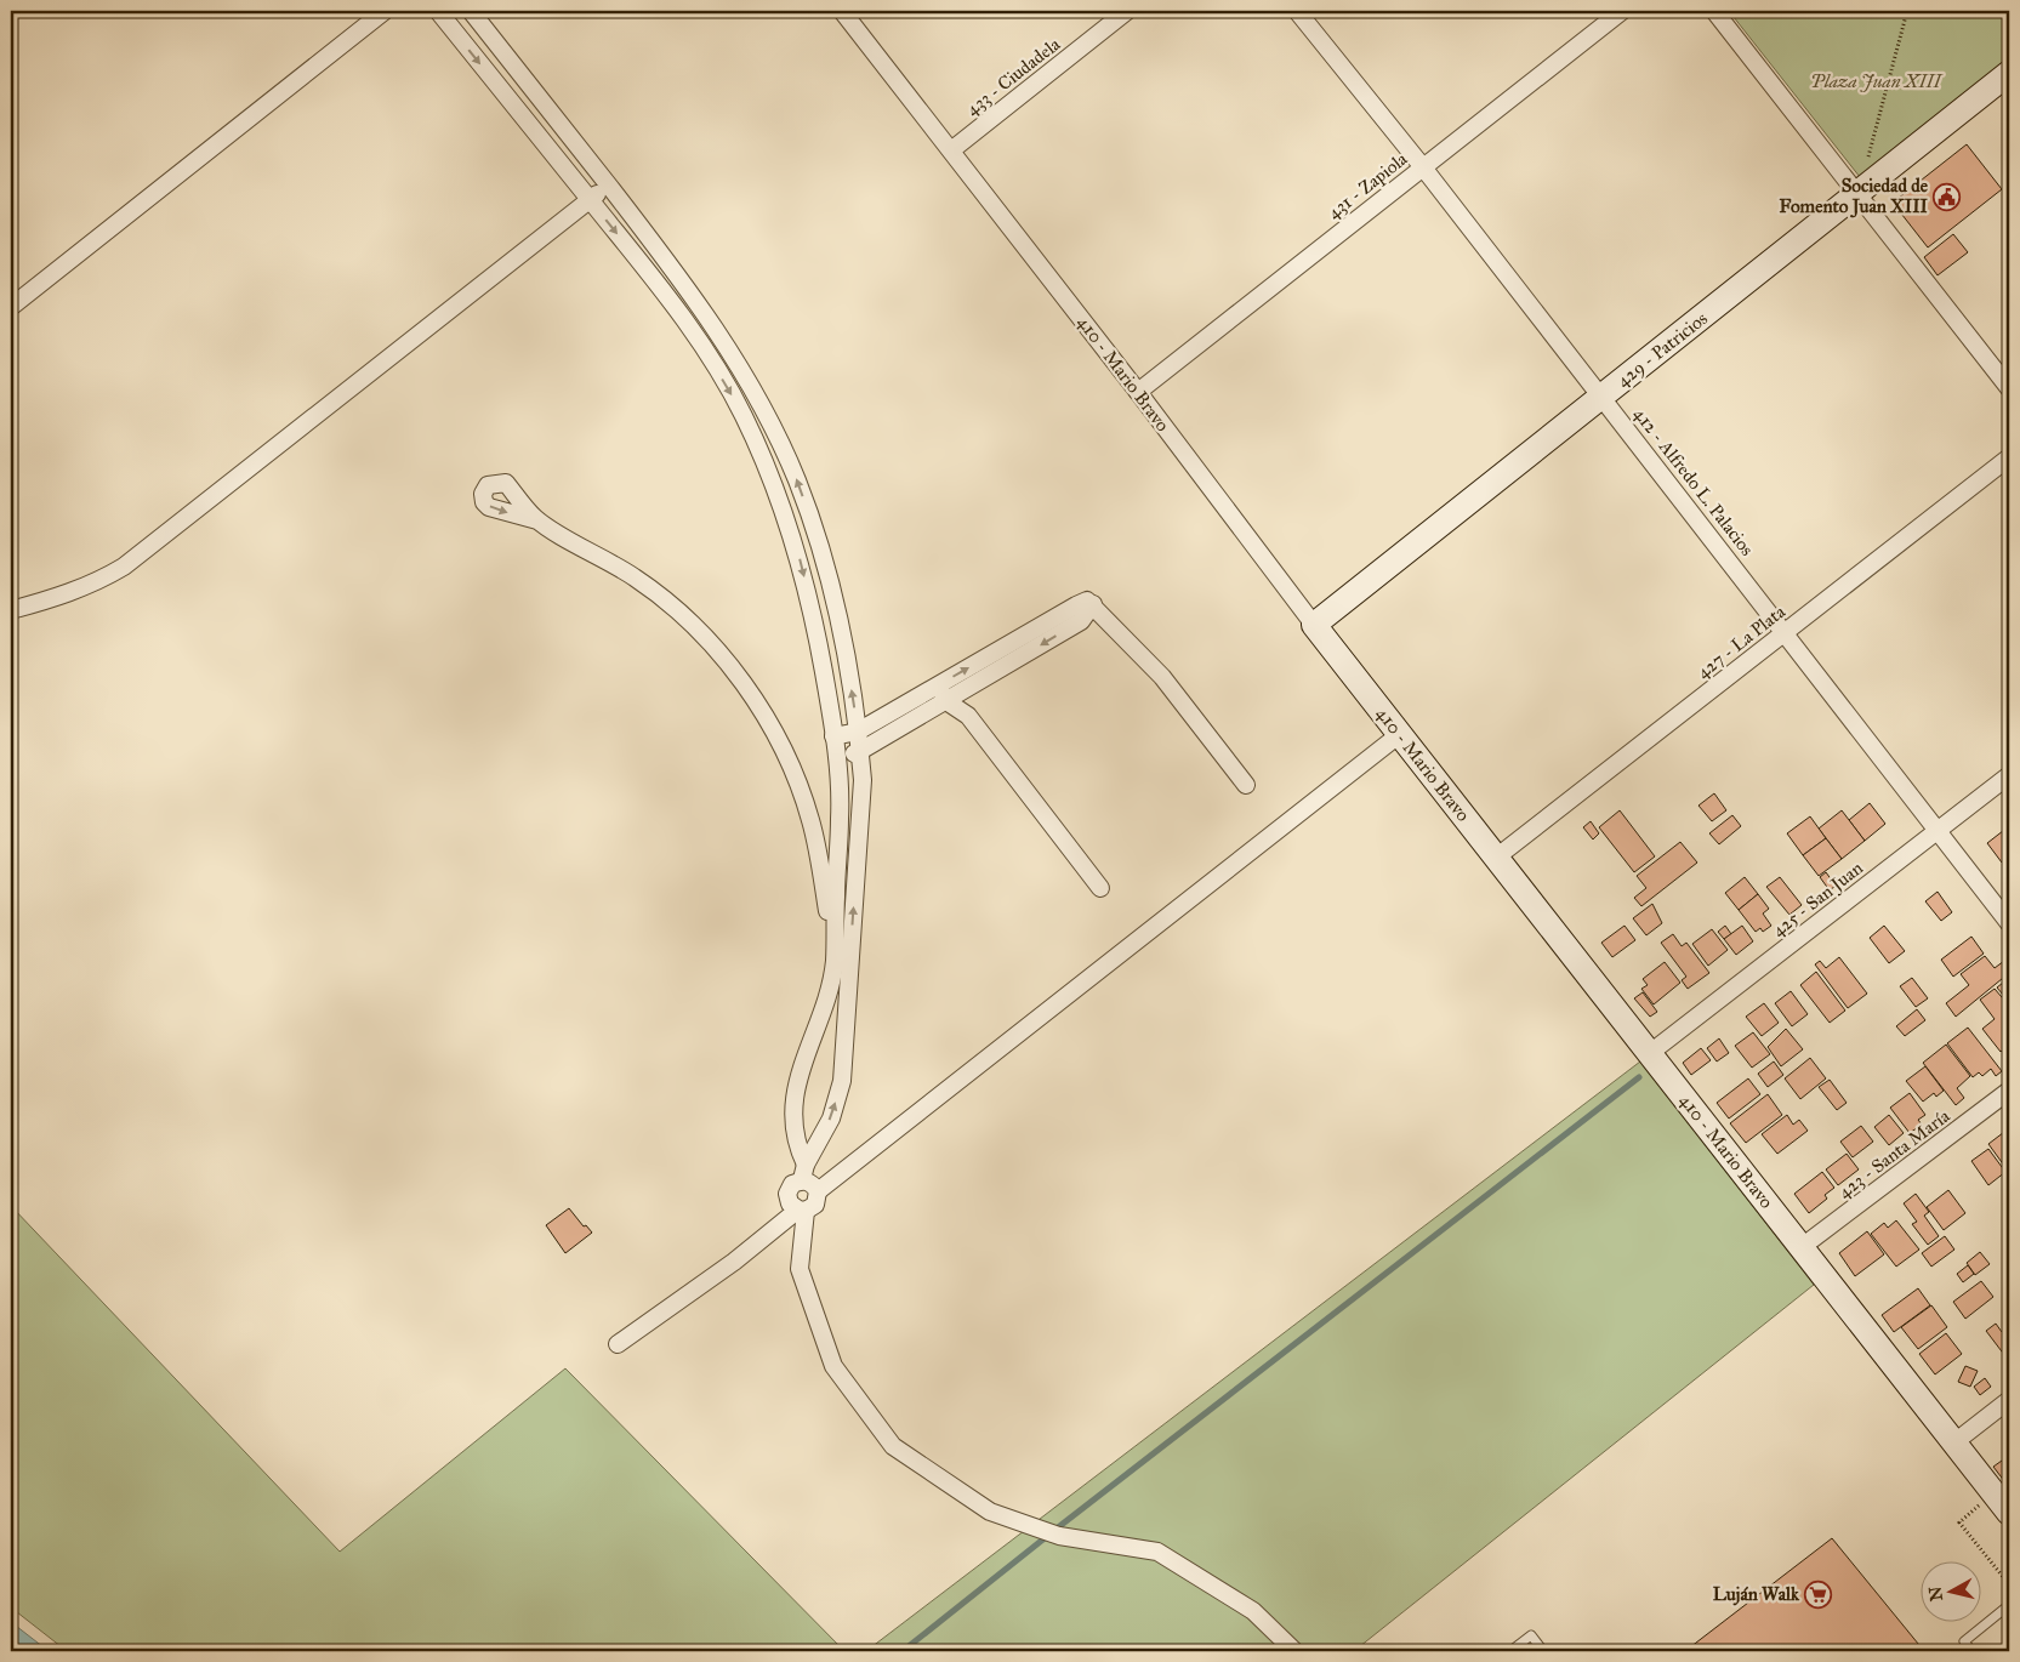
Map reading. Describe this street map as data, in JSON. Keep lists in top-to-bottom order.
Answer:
{
  "streets": {
    "street": [
      "433 - Ciudadela",
      "431 - Zapiola",
      "429 - Patricios",
      "410 - Mario Bravo",
      "412 - Alfredo L. Palacios",
      "427 - La Plata",
      "425 - San Juan",
      "423 - Santa María"
    ]
  },
  "crossings": [
    ["433 - Ciudadela", "410 - Mario Bravo"],
    ["431 - Zapiola", "410 - Mario Bravo"],
    ["431 - Zapiola", "412 - Alfredo L. Palacios"],
    ["429 - Patricios", "410 - Mario Bravo"],
    ["429 - Patricios", "412 - Alfredo L. Palacios"],
    ["410 - Mario Bravo", "427 - La Plata"],
    ["410 - Mario Bravo", "425 - San Juan"],
    ["410 - Mario Bravo", "423 - Santa María"],
    ["412 - Alfredo L. Palacios", "427 - La Plata"],
    ["412 - Alfredo L. Palacios", "425 - San Juan"]
  ],
  "parks": ["Plaza Juan XIII"],
  "places": {
    "public building": ["Sociedad de Fomento Juan XIII"],
    "supermarket": ["Luján Walk"]
  },
  "north": "left"
}
